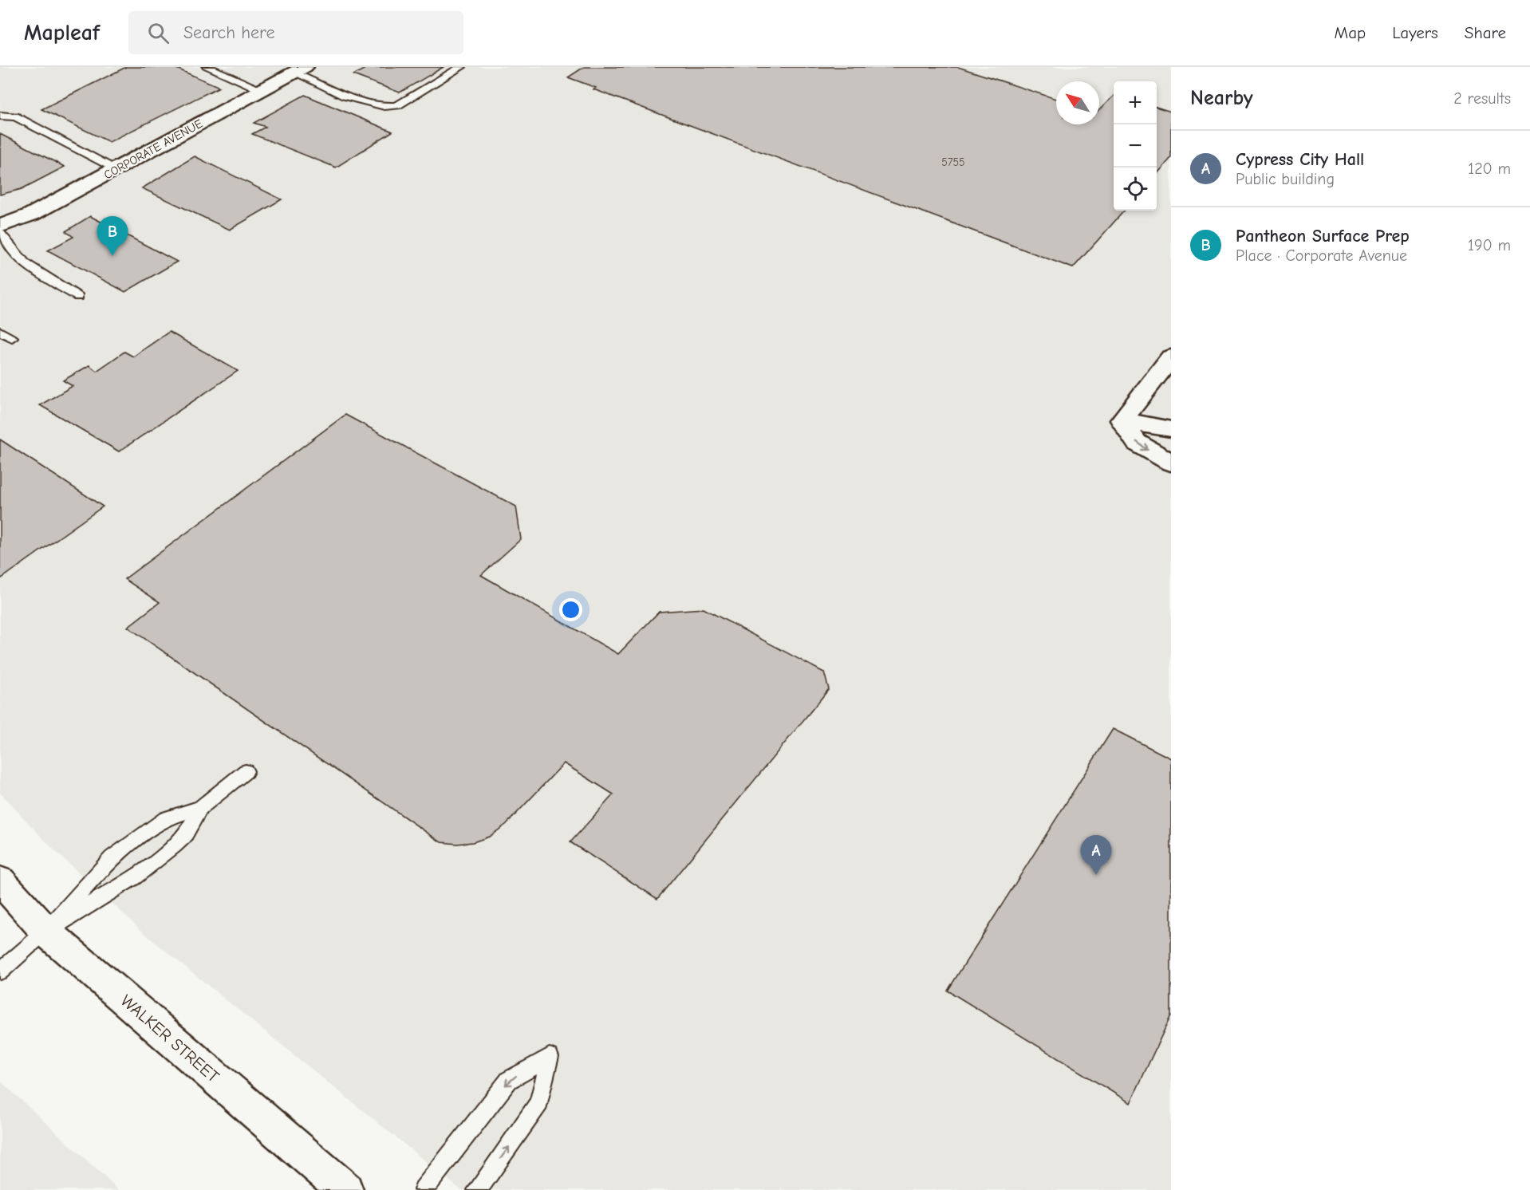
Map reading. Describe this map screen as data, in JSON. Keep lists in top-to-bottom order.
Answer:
{
  "streets": {
    "street": ["CORPORATE AVENUE", "WALKER STREET"]
  },
  "house_numbers": ["5755"],
  "north": "top left",
  "page": {
    "header": "Mapleaf",
    "search": "Search here",
    "nav": ["Map", "Layers", "Share"],
    "heading": ["Nearby", "2 results"],
    "map_buttons": ["+", "−"],
    "list": [
      {
        "mark": "A",
        "name": "Cypress City Hall",
        "note": "Public building",
        "value": "120 m"
      },
      {
        "mark": "B",
        "name": "Pantheon Surface Prep",
        "note": "Place · Corporate Avenue",
        "value": "190 m"
      }
    ],
    "pins": ["B", "A"]
  }
}
